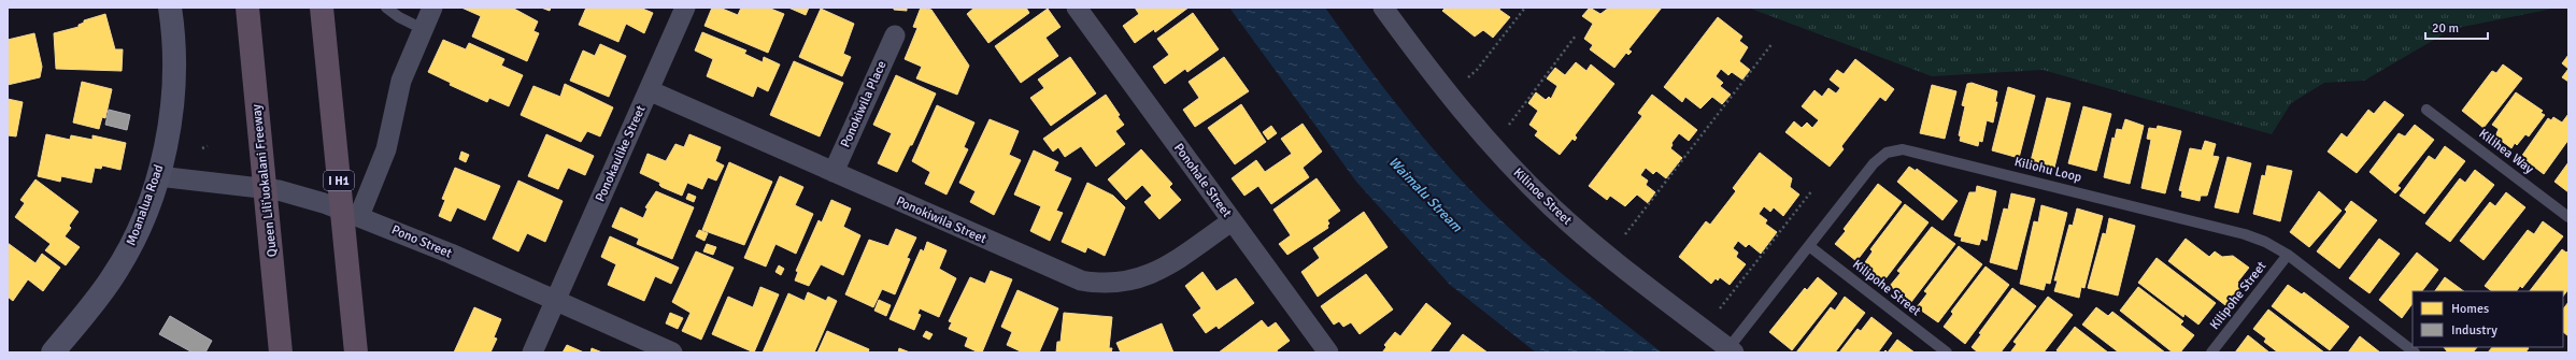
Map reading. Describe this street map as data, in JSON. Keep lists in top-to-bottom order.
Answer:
{
  "streets": {
    "highway": ["Queen Liliʻuokalani Freeway", "I H1"],
    "main road": ["Moanalua Road"],
    "street": [
      "Ponokiwila Place",
      "Ponokaulike Street",
      "Ponohale Street",
      "Kilinoe Street",
      "Ponokiwila Street",
      "Pono Street"
    ],
    "lane": ["Kilihea Way", "Kiliohu Loop", "Kilipohe Street"]
  },
  "crossings": [
    ["Ponokiwila Place", "Ponokiwila Street"],
    ["Ponokaulike Street", "Ponokiwila Street"],
    ["Ponokaulike Street", "Pono Street"],
    ["Kiliohu Loop", "Kilinoe Street"],
    ["Kiliohu Loop", "Kilipohe Street"],
    ["Ponohale Street", "Ponokiwila Street"],
    ["Moanalua Road", "Pono Street"]
  ],
  "water": ["Waimalu Stream"],
  "legend": ["Homes", "Industry"],
  "scale_bar": "20 m"
}
